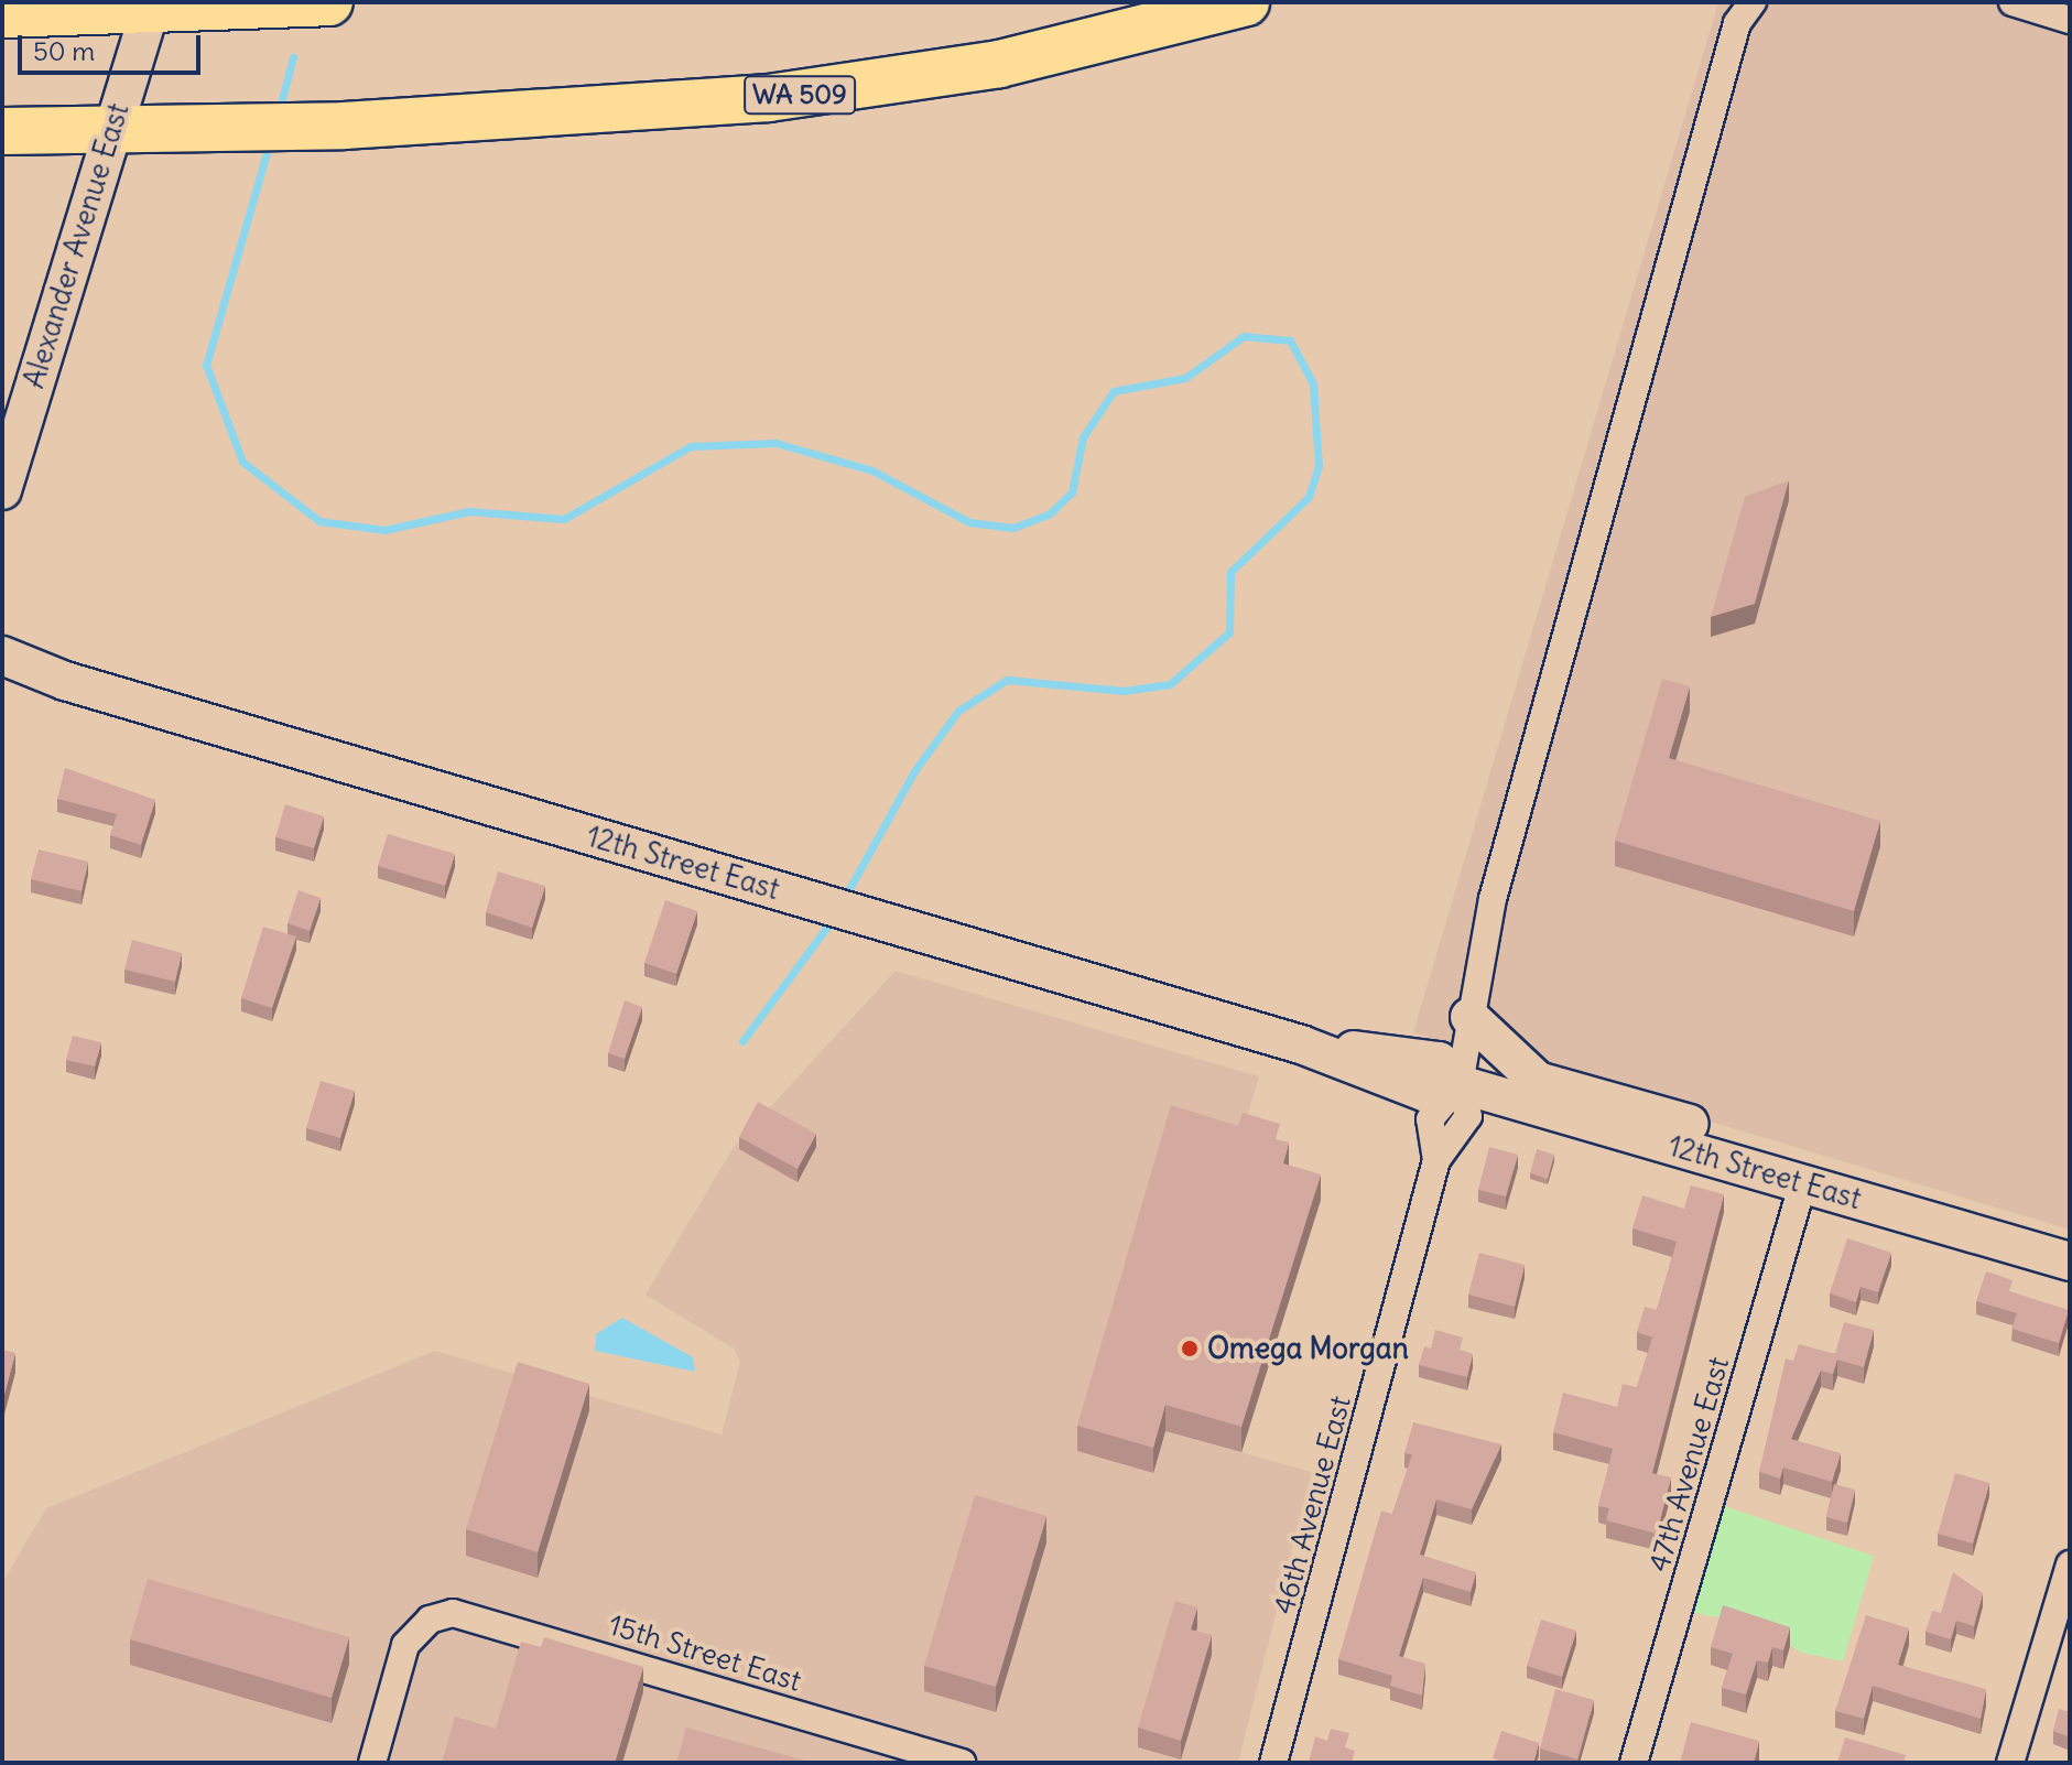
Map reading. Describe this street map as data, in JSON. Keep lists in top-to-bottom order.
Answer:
{
  "streets": {
    "highway": ["WA 509"],
    "street": [
      "Alexander Avenue East",
      "12th Street East",
      "47th Avenue East",
      "46th Avenue East",
      "15th Street East"
    ]
  },
  "crossings": [
    ["WA 509", "Alexander Avenue East"],
    ["12th Street East", "47th Avenue East"],
    ["12th Street East", "46th Avenue East"]
  ],
  "places": ["Omega Morgan"],
  "scale_bar": "50 m"
}
